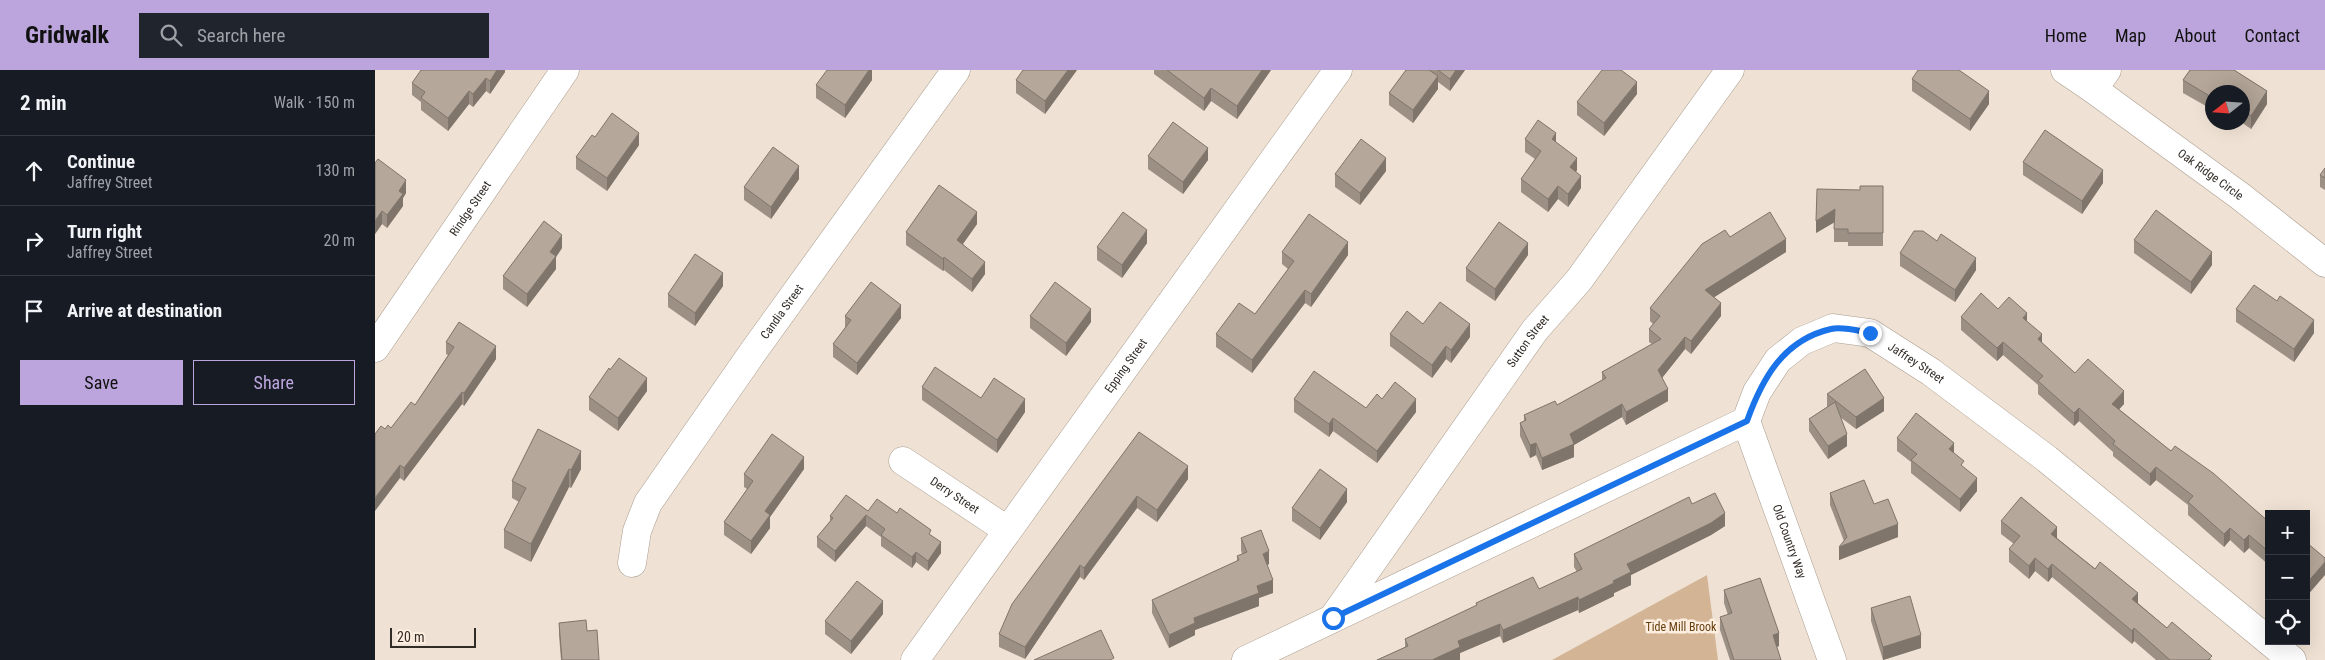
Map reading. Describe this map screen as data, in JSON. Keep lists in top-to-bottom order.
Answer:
{
  "streets": {
    "street": [
      "Oak Ridge Circle",
      "Rindge Street",
      "Candia Street",
      "Sutton Street",
      "Jaffrey Street",
      "Epping Street",
      "Derry Street",
      "Old Country Way"
    ]
  },
  "crossings": [
    ["Jaffrey Street", "Old Country Way"],
    ["Epping Street", "Derry Street"]
  ],
  "parks": ["Tide Mill Brook"],
  "scale_bar": "20 m",
  "north": "left",
  "page": {
    "header": "Gridwalk",
    "search": "Search here",
    "nav": [
      "Home",
      "Map",
      "About",
      "Contact"
    ],
    "heading": ["2 min", "Walk · 150 m"],
    "list": [
      ["Continue", "Jaffrey Street", "130 m"],
      ["Turn right", "Jaffrey Street", "20 m"],
      "Arrive at destination"
    ],
    "buttons": ["Save", "Share"],
    "map_buttons": ["+", "−"],
    "scale": "20 m"
  }
}
